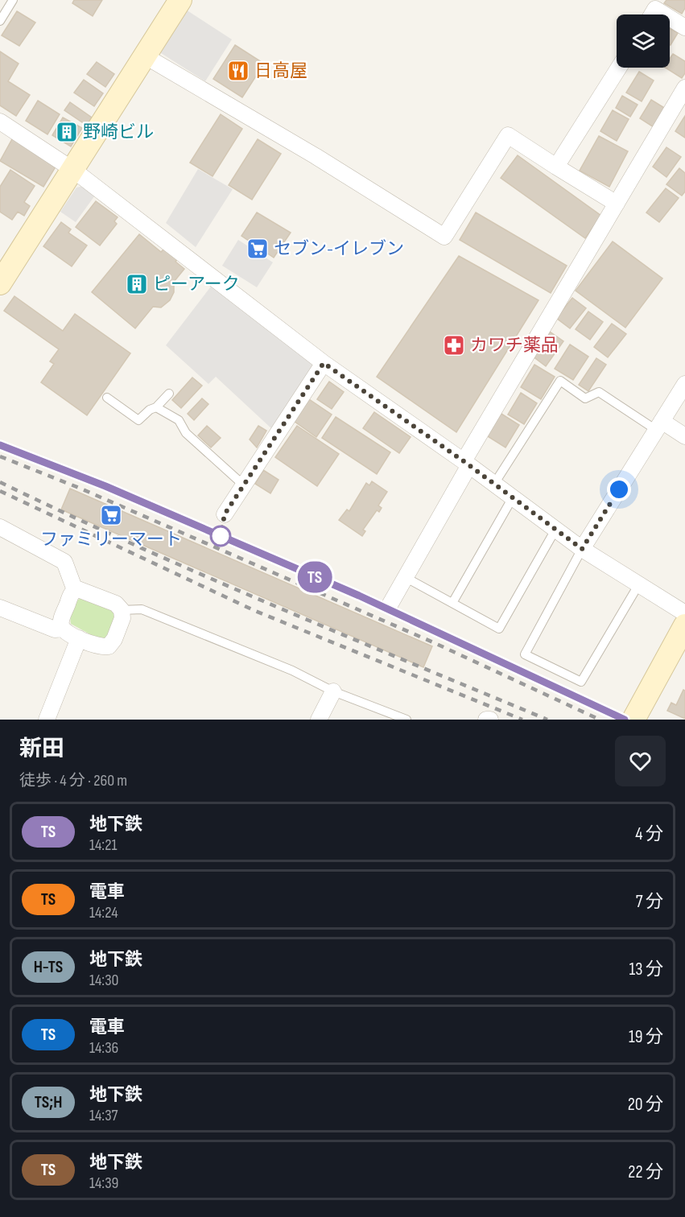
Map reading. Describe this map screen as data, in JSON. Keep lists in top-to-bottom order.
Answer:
{
  "places": {
    "restaurant": ["日高屋"],
    "building": ["野崎ビル", "ピーアーク"],
    "supermarket": ["セブン-イレブン", "ファミリーマート"],
    "pharmacy": ["カワチ薬品"]
  },
  "lines": ["metro line TS"],
  "page": {
    "on_map": "TS",
    "heading": ["新田", "徒歩 · 4 分 · 260 m"],
    "list": [
      {
        "mark": "TS",
        "name": "地下鉄",
        "note": "14:21",
        "value": "4 分"
      },
      {
        "mark": "TS",
        "name": "電車",
        "note": "14:24",
        "value": "7 分"
      },
      {
        "mark": "H-TS",
        "name": "地下鉄",
        "note": "14:30",
        "value": "13 分"
      },
      {
        "mark": "TS",
        "name": "電車",
        "note": "14:36",
        "value": "19 分"
      },
      {
        "mark": "TS;H",
        "name": "地下鉄",
        "note": "14:37",
        "value": "20 分"
      },
      {
        "mark": "TS",
        "name": "地下鉄",
        "note": "14:39",
        "value": "22 分"
      }
    ]
  }
}
